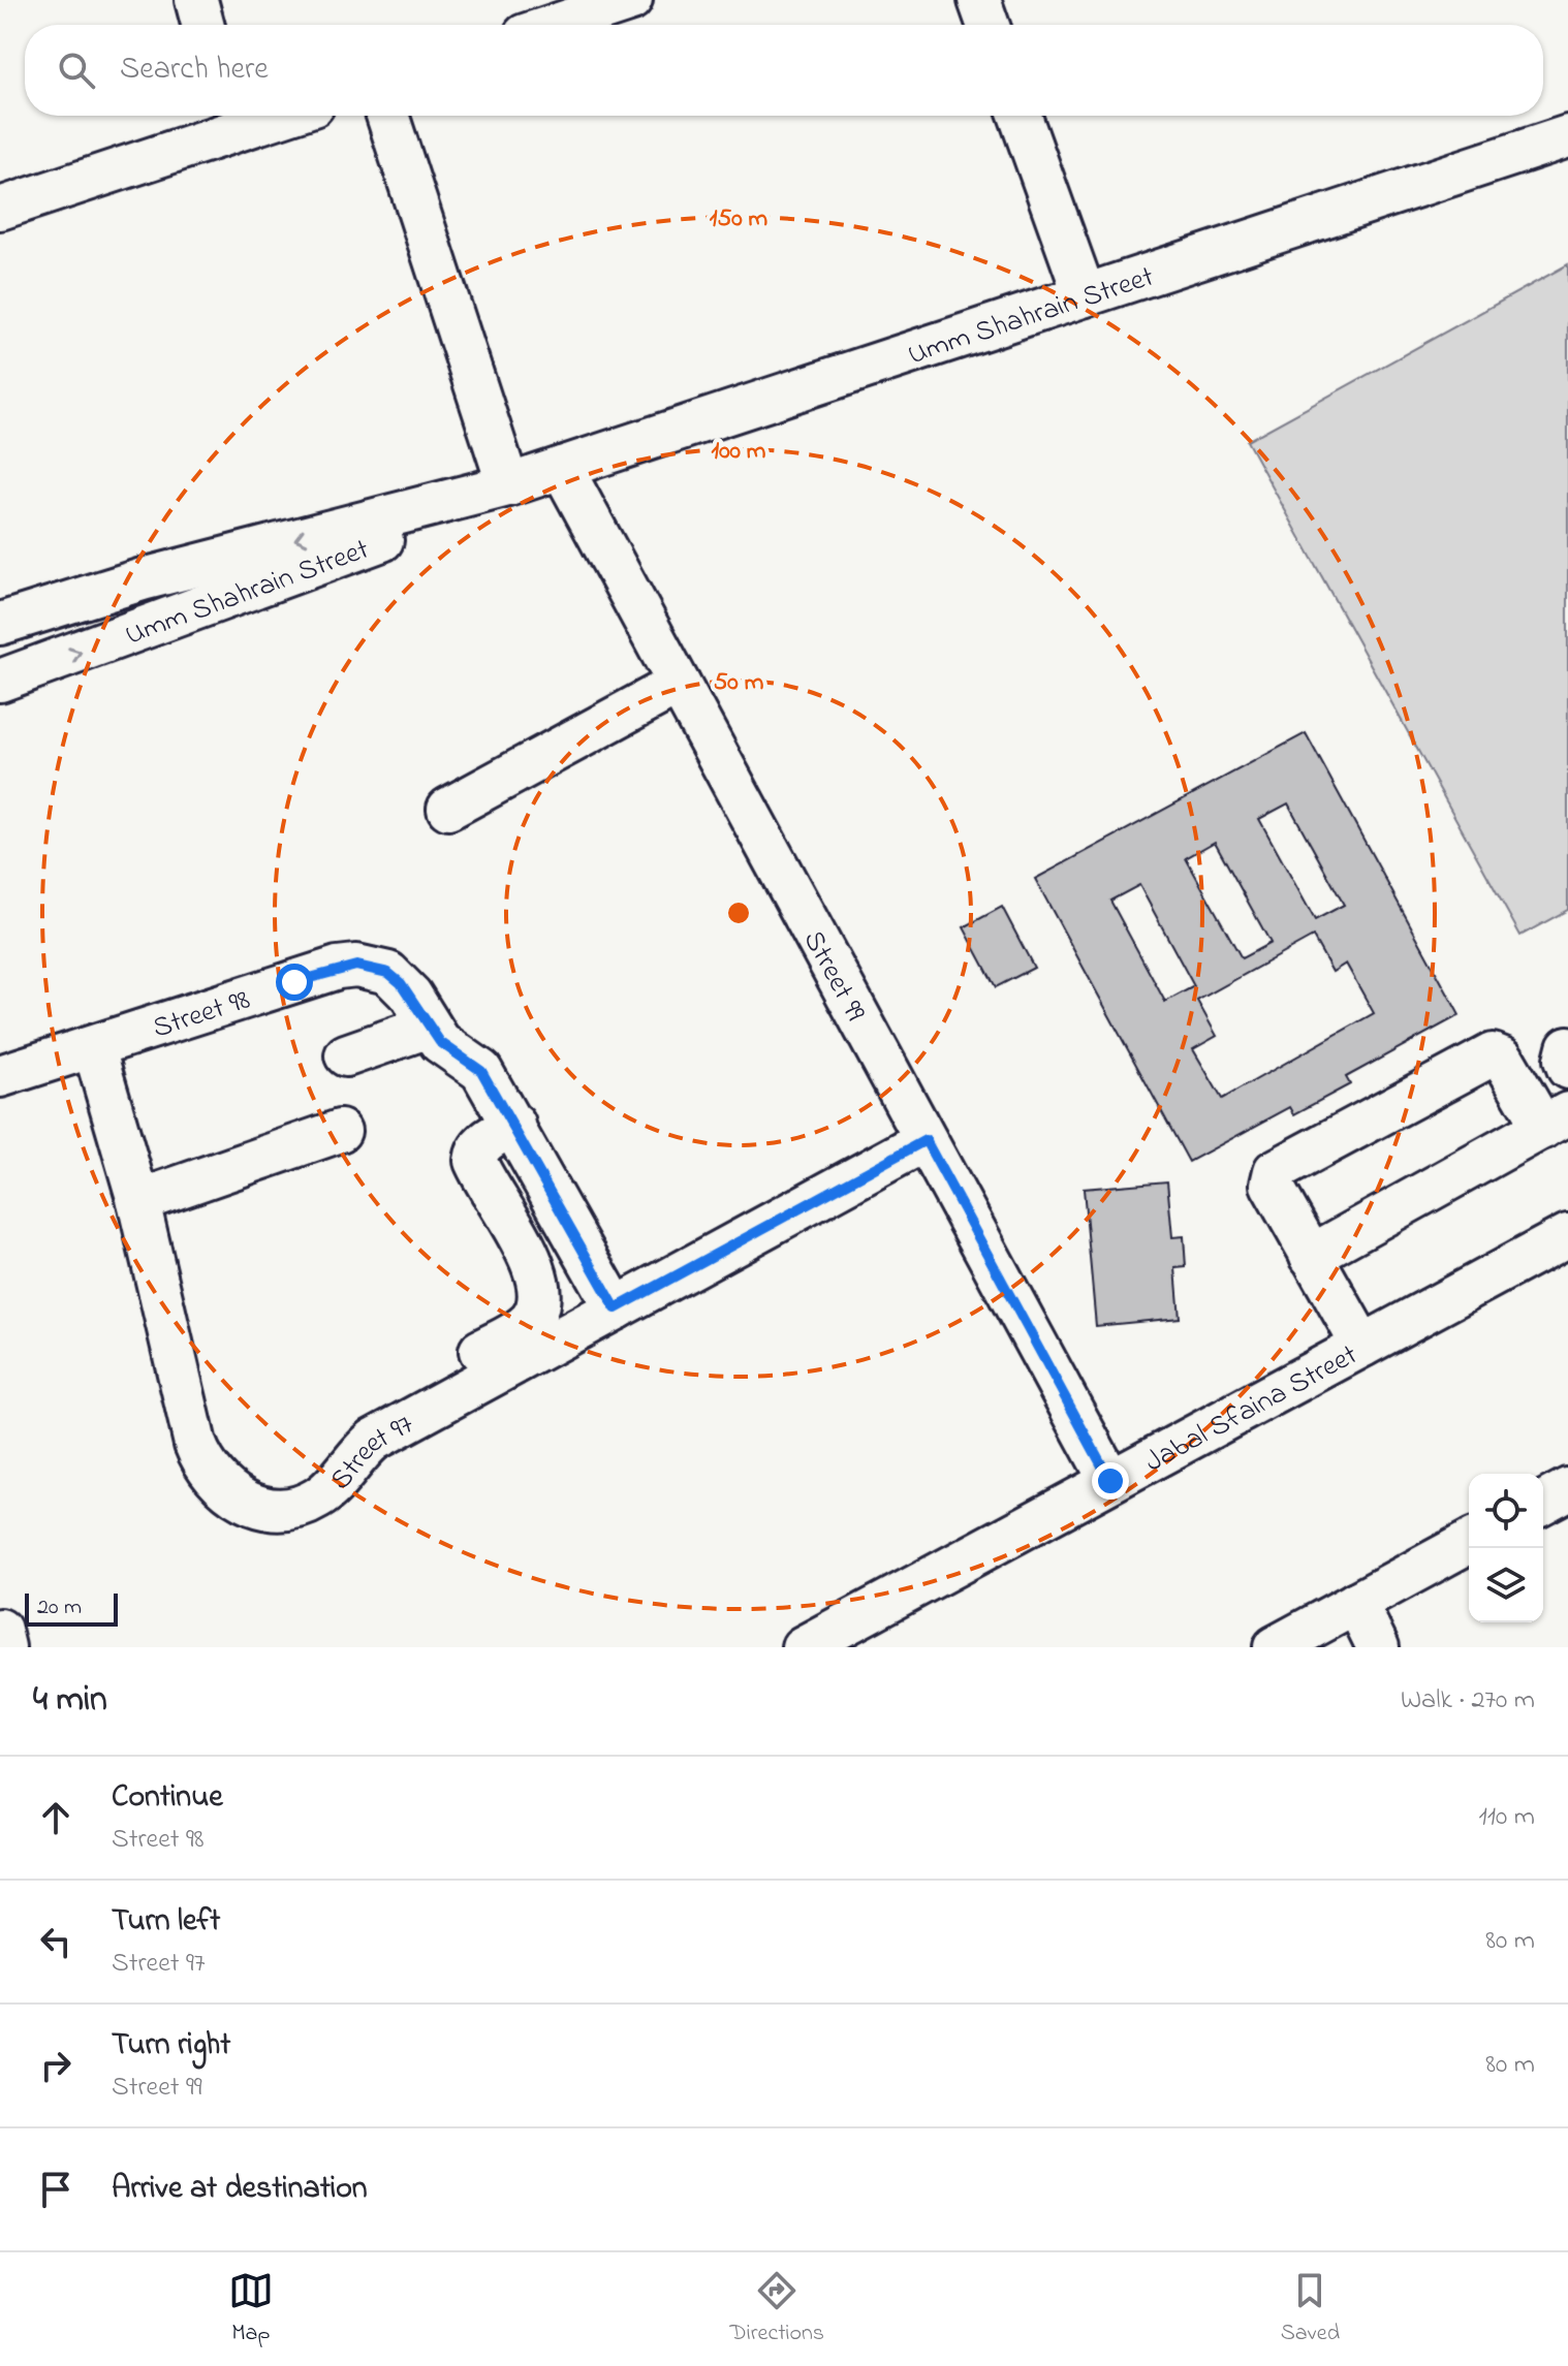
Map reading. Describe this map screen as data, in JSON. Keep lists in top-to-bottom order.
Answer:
{
  "streets": {
    "street": [
      "Umm Shahrain Street",
      "Street 99",
      "Street 98",
      "Jabal Sfaina Street",
      "Street 97"
    ]
  },
  "crossings": [
    ["Umm Shahrain Street", "Street 99"],
    ["Street 99", "Jabal Sfaina Street"],
    ["Street 99", "Street 97"],
    ["Street 98", "Street 97"]
  ],
  "scale_bar": "20 m",
  "page": {
    "search": "Search here",
    "scale": "20 m",
    "heading": ["4 min", "Walk · 270 m"],
    "list": [
      ["Continue", "Street 98", "110 m"],
      ["Turn left", "Street 97", "80 m"],
      ["Turn right", "Street 99", "80 m"],
      "Arrive at destination"
    ],
    "nav": ["Map", "Directions", "Saved"]
  },
  "rings": ["150 m", "100 m", "50 m"]
}
